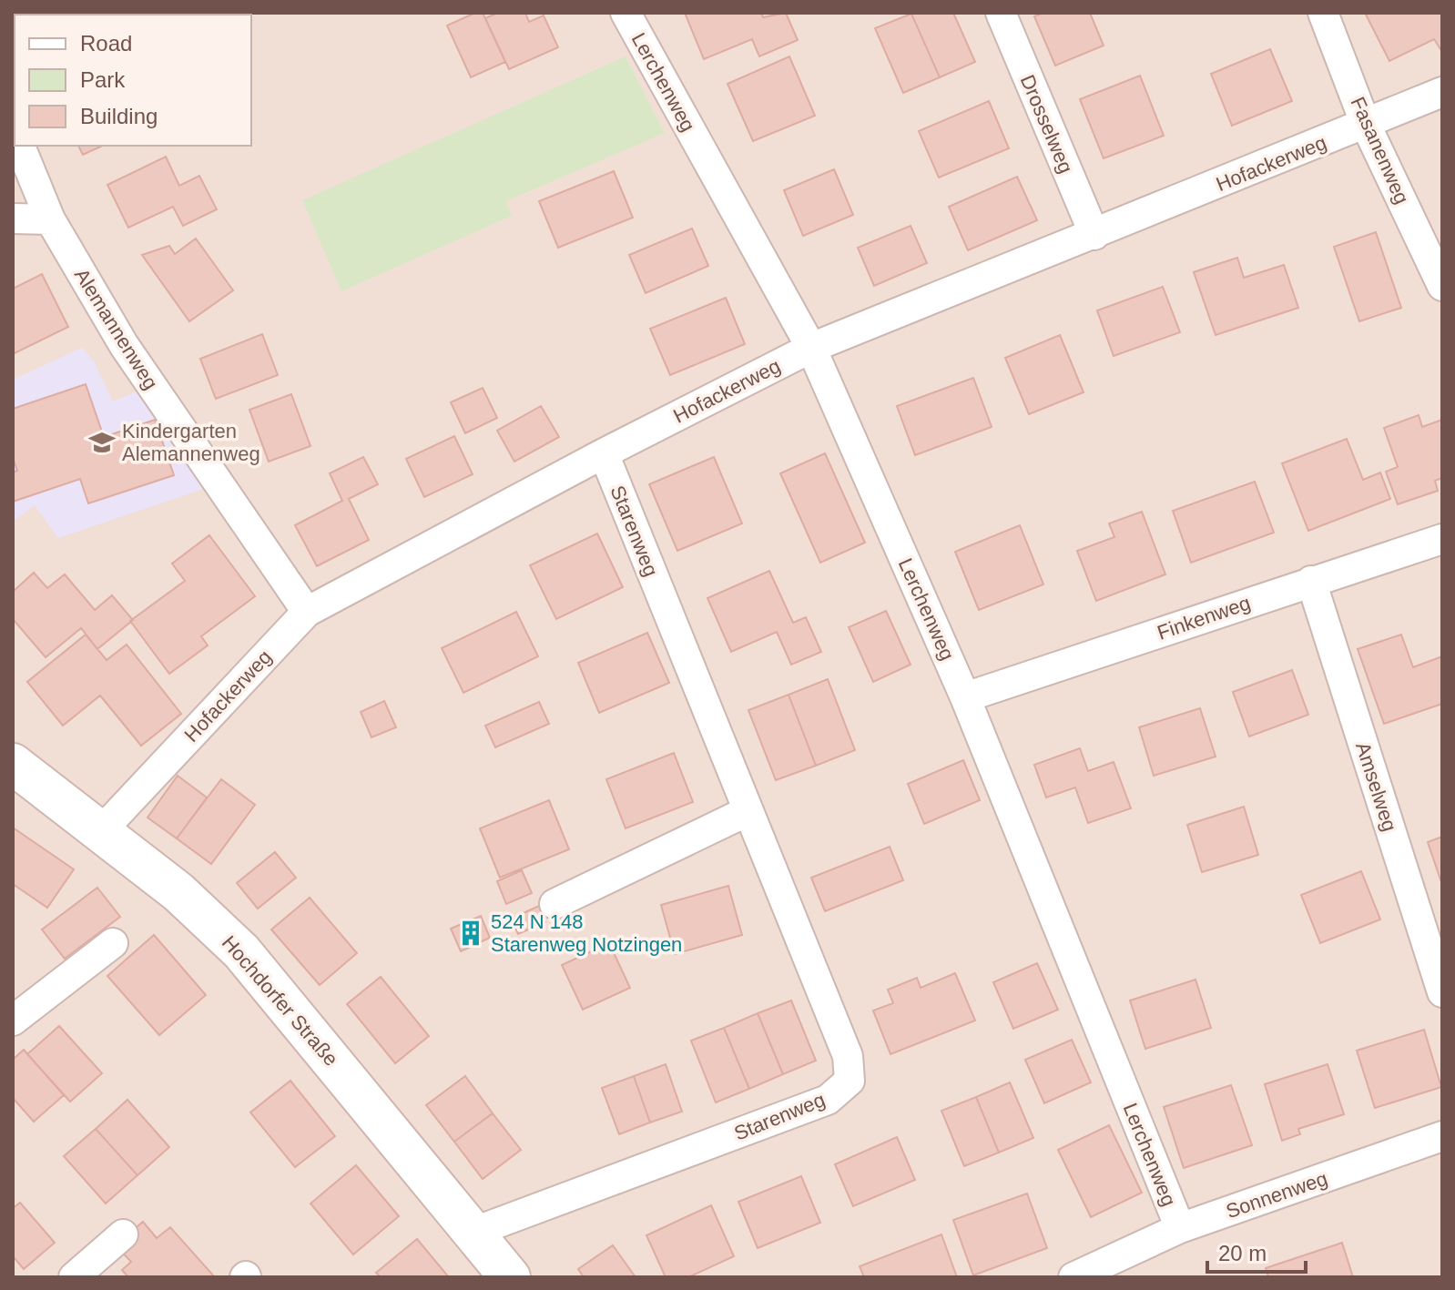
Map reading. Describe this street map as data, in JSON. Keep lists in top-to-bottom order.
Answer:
{
  "streets": {
    "main road": ["Hochdorfer Straße"],
    "street": [
      "Lerchenweg",
      "Drosselweg",
      "Fasanenweg",
      "Hofackerweg",
      "Alemannenweg",
      "Starenweg",
      "Finkenweg",
      "Amselweg",
      "Sonnenweg"
    ]
  },
  "crossings": [
    ["Lerchenweg", "Hofackerweg"],
    ["Lerchenweg", "Finkenweg"],
    ["Lerchenweg", "Sonnenweg"],
    ["Drosselweg", "Hofackerweg"],
    ["Fasanenweg", "Hofackerweg"],
    ["Hofackerweg", "Alemannenweg"],
    ["Hofackerweg", "Starenweg"],
    ["Hofackerweg", "Hochdorfer Straße"],
    ["Starenweg", "Hochdorfer Straße"],
    ["Finkenweg", "Amselweg"]
  ],
  "places": {
    "school or university": ["Kindergarten Alemannenweg"],
    "building": ["524 N 148 Starenweg Notzingen"]
  },
  "legend": ["Road", "Park", "Building"],
  "scale_bar": "20 m"
}
